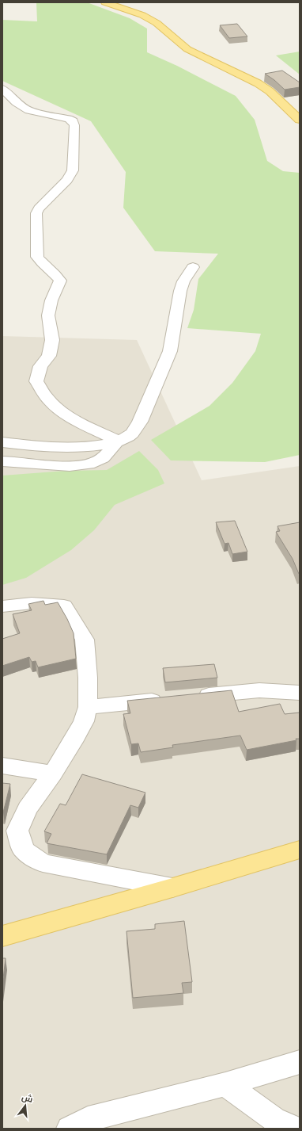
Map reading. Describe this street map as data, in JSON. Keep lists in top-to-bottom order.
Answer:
{
  "north": "top"
}
